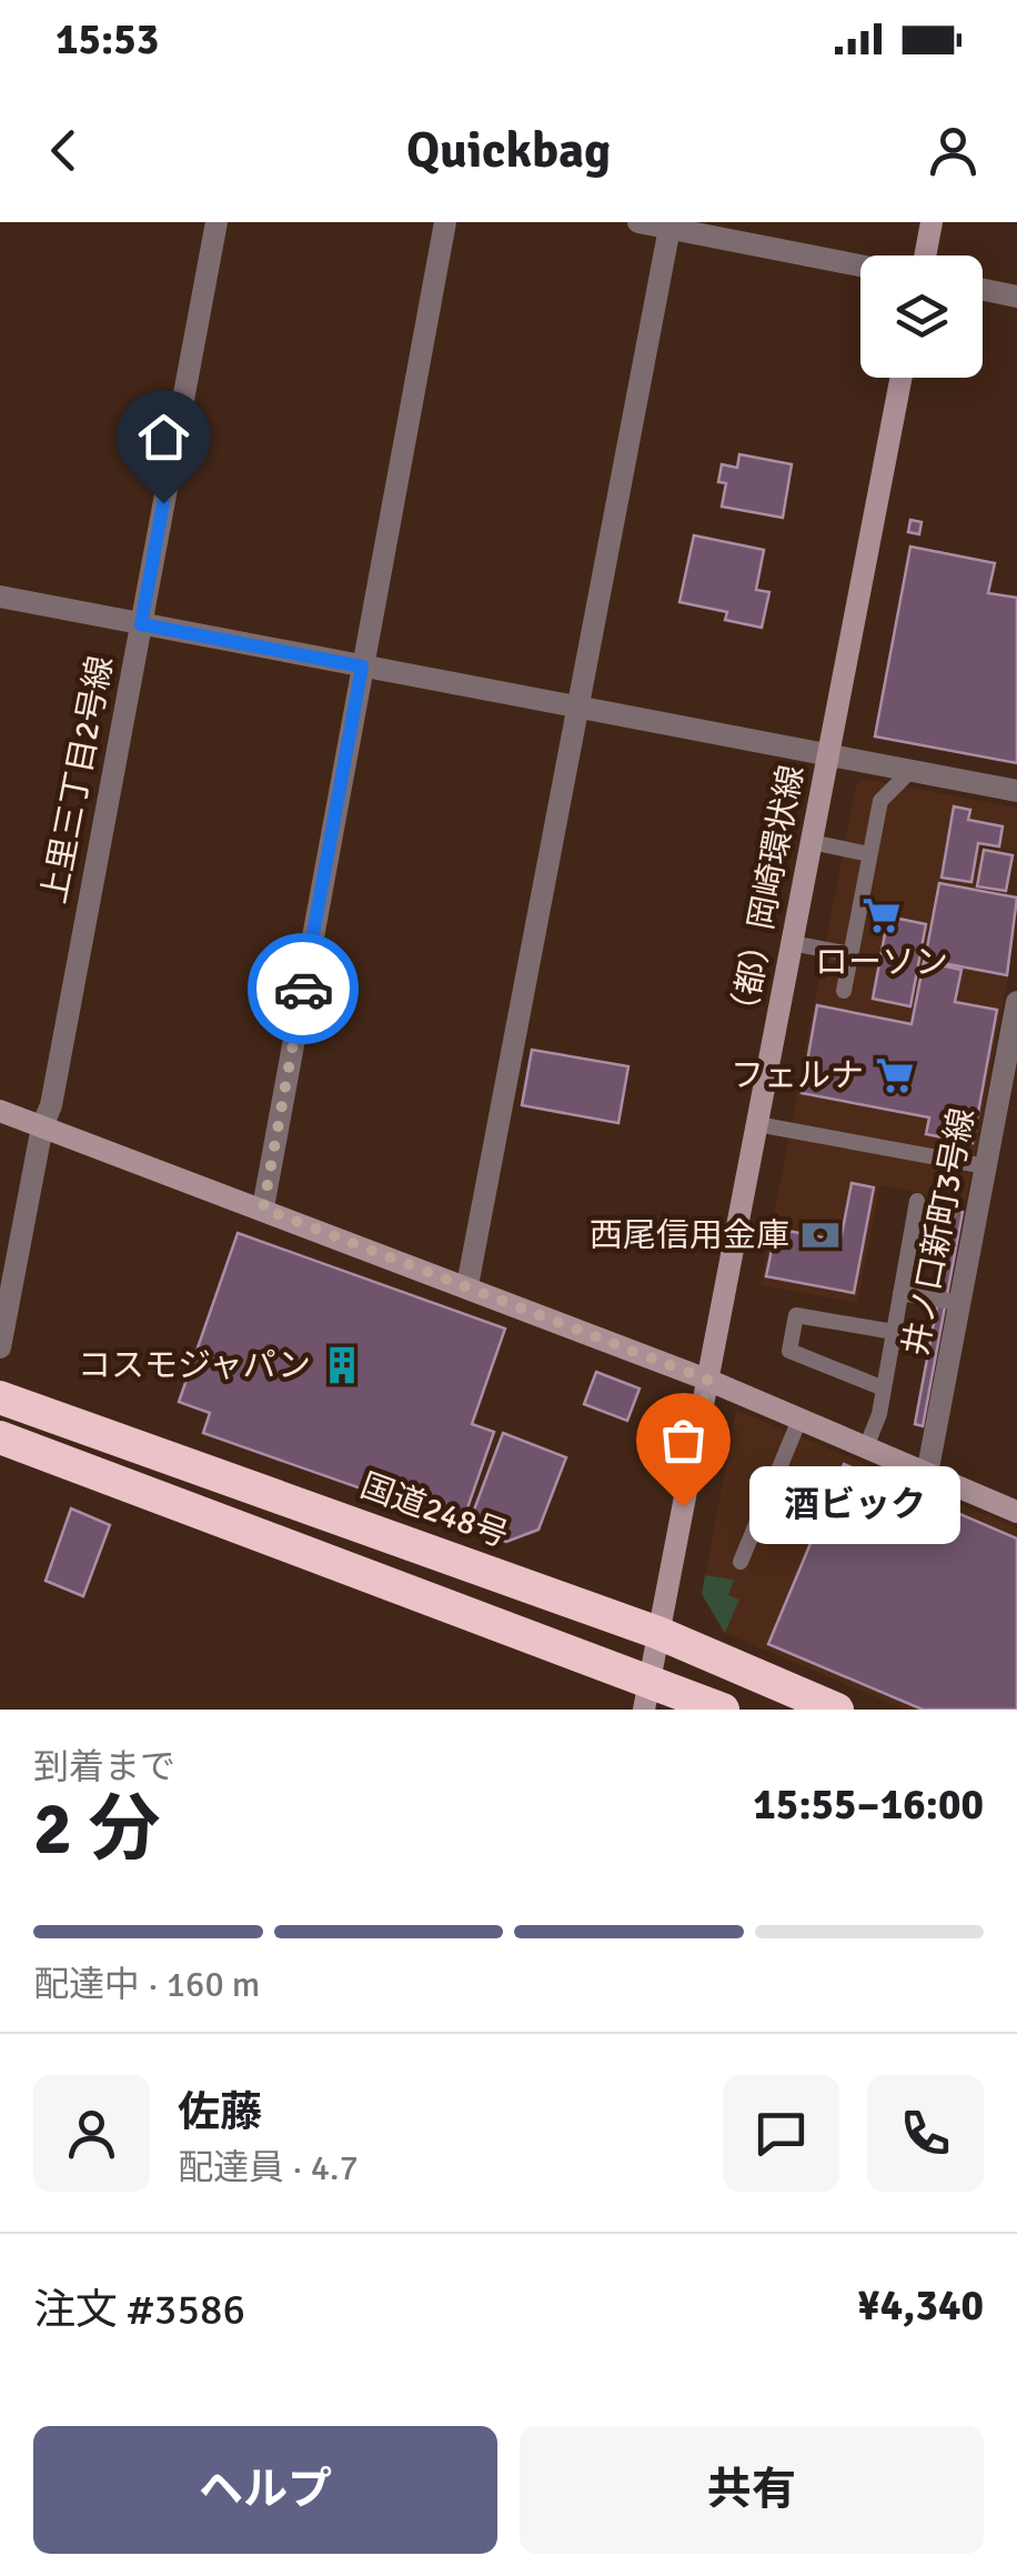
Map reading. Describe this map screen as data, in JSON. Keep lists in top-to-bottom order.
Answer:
{
  "streets": {
    "highway": ["国道248号"],
    "street": ["上里三丁目2号線", "（都）岡崎環状線", "井ノ口新町3号線"]
  },
  "crossings": [
    ["（都）岡崎環状線", "国道248号"]
  ],
  "places": {
    "supermarket": ["ローソン", "フェルナ"],
    "bank": ["西尾信用金庫"],
    "building": ["コスモジャパン"],
    "other": ["酒ビック"]
  },
  "page": {
    "status": "15:53",
    "header": "Quickbag",
    "bubble": "酒ビック",
    "heading": ["2 分", "到着まで", "15:55–16:00"],
    "panel": [
      "佐藤",
      "配達員 · 4.7",
      "注文 #3586",
      "¥4,340"
    ],
    "bar": "配達中 · 160 m",
    "buttons": ["ヘルプ", "共有"]
  }
}
